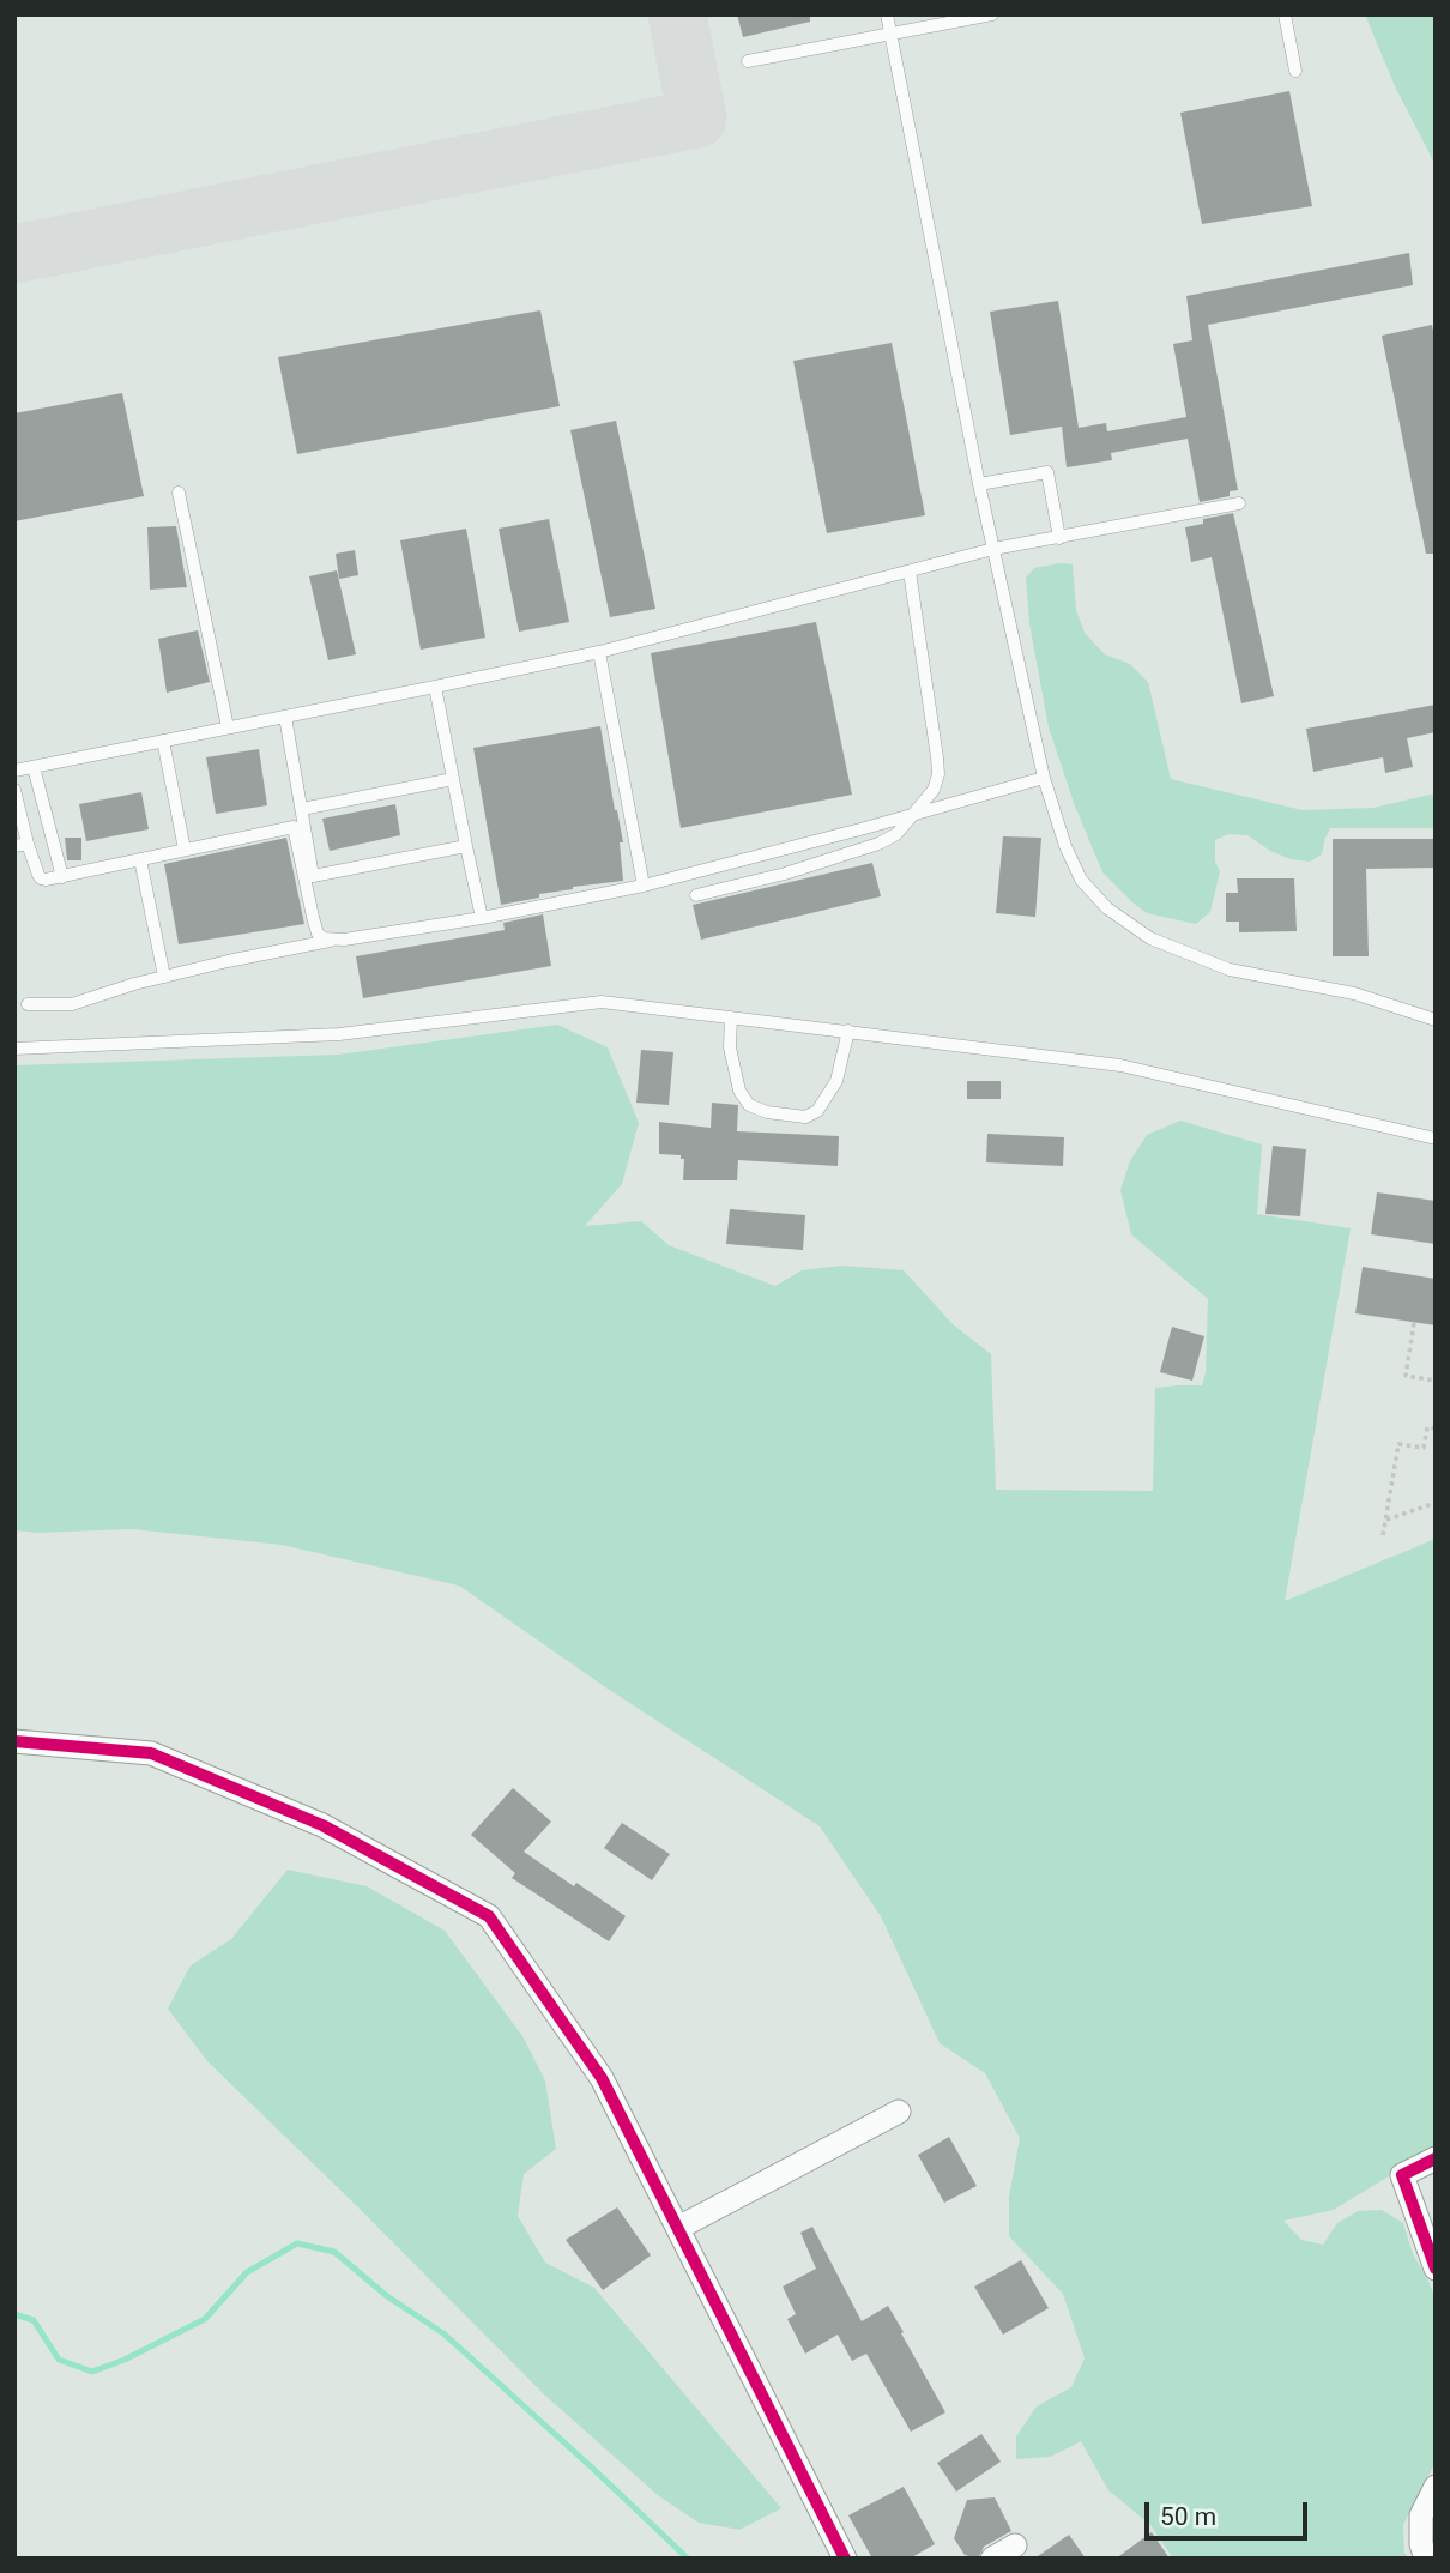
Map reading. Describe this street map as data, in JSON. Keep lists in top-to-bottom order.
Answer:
{
  "scale_bar": "50 m"
}
